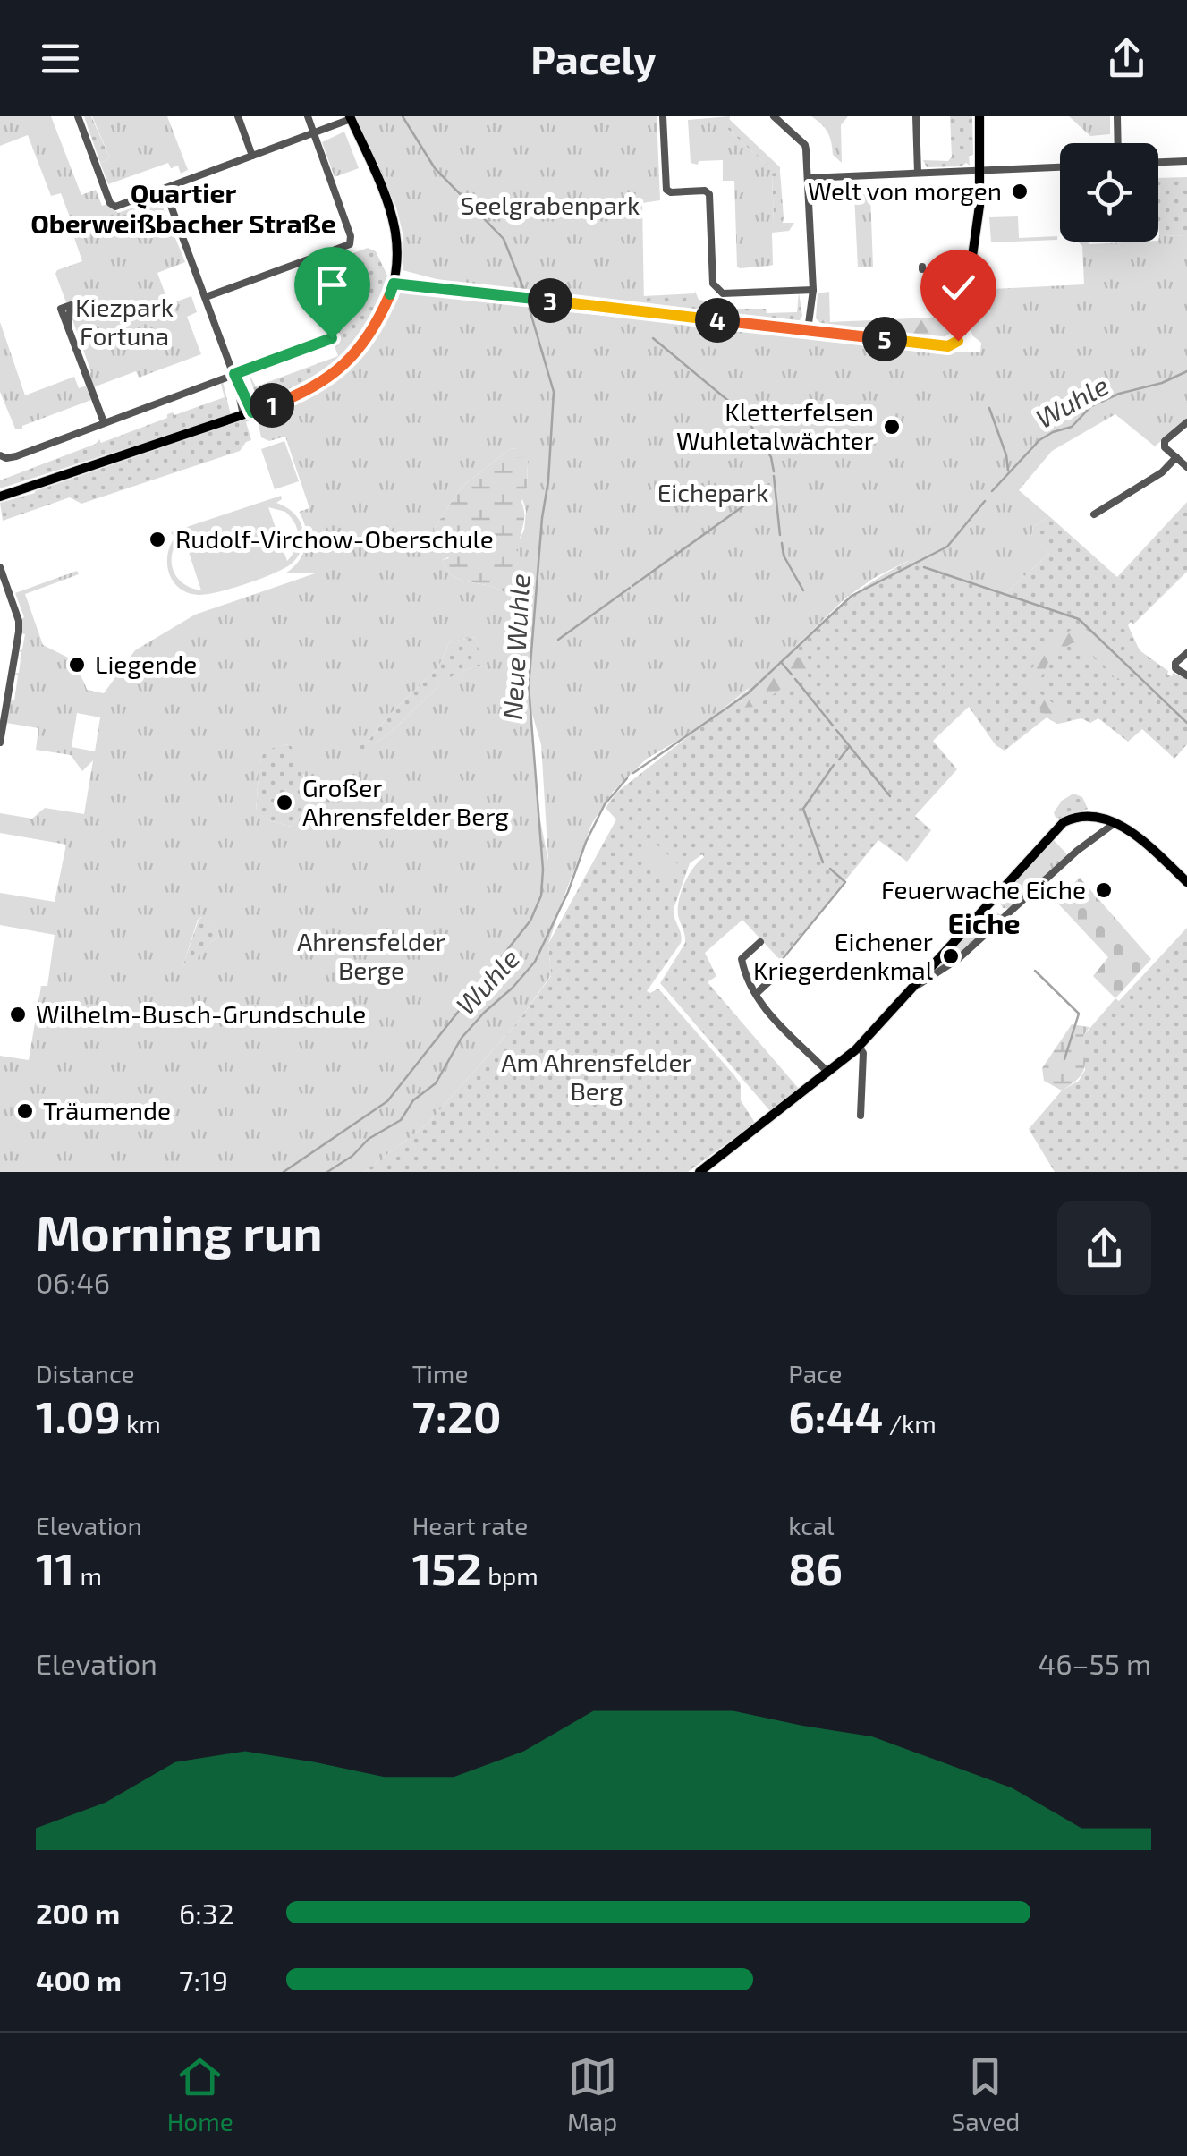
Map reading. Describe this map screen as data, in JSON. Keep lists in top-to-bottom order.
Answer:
{
  "districts": ["Quartier Oberweißbacher Straße", "Eiche"],
  "water": ["Wuhle", "Neue Wuhle"],
  "parks": [
    "Seelgrabenpark",
    "Kiezpark Fortuna",
    "Eichepark",
    "Ahrensfelder Berge",
    "Am Ahrensfelder Berg"
  ],
  "places": [
    "Welt von morgen",
    "Kletterfelsen Wuhletalwächter",
    "Rudolf-Virchow-Oberschule",
    "Liegende",
    "Großer Ahrensfelder Berg",
    "Feuerwache Eiche",
    "Eichener Kriegerdenkmal",
    "Wilhelm-Busch-Grundschule",
    "Träumende"
  ],
  "page": {
    "header": "Pacely",
    "pins": [
      "3",
      "4",
      "5",
      "1"
    ],
    "heading": ["Morning run", "06:46"],
    "stats": [
      ["Distance", "1.09 km"],
      ["Time", "7:20"],
      ["Pace", "6:44 /km"],
      ["Elevation", "11 m"],
      ["Heart rate", "152 bpm"],
      ["kcal", "86"]
    ],
    "chart": ["Elevation", "46–55 m"],
    "list": [
      {
        "name": "200 m",
        "note": "6:32"
      },
      {
        "name": "400 m",
        "note": "7:19"
      }
    ],
    "tabs": ["Home", "Map", "Saved"]
  }
}
